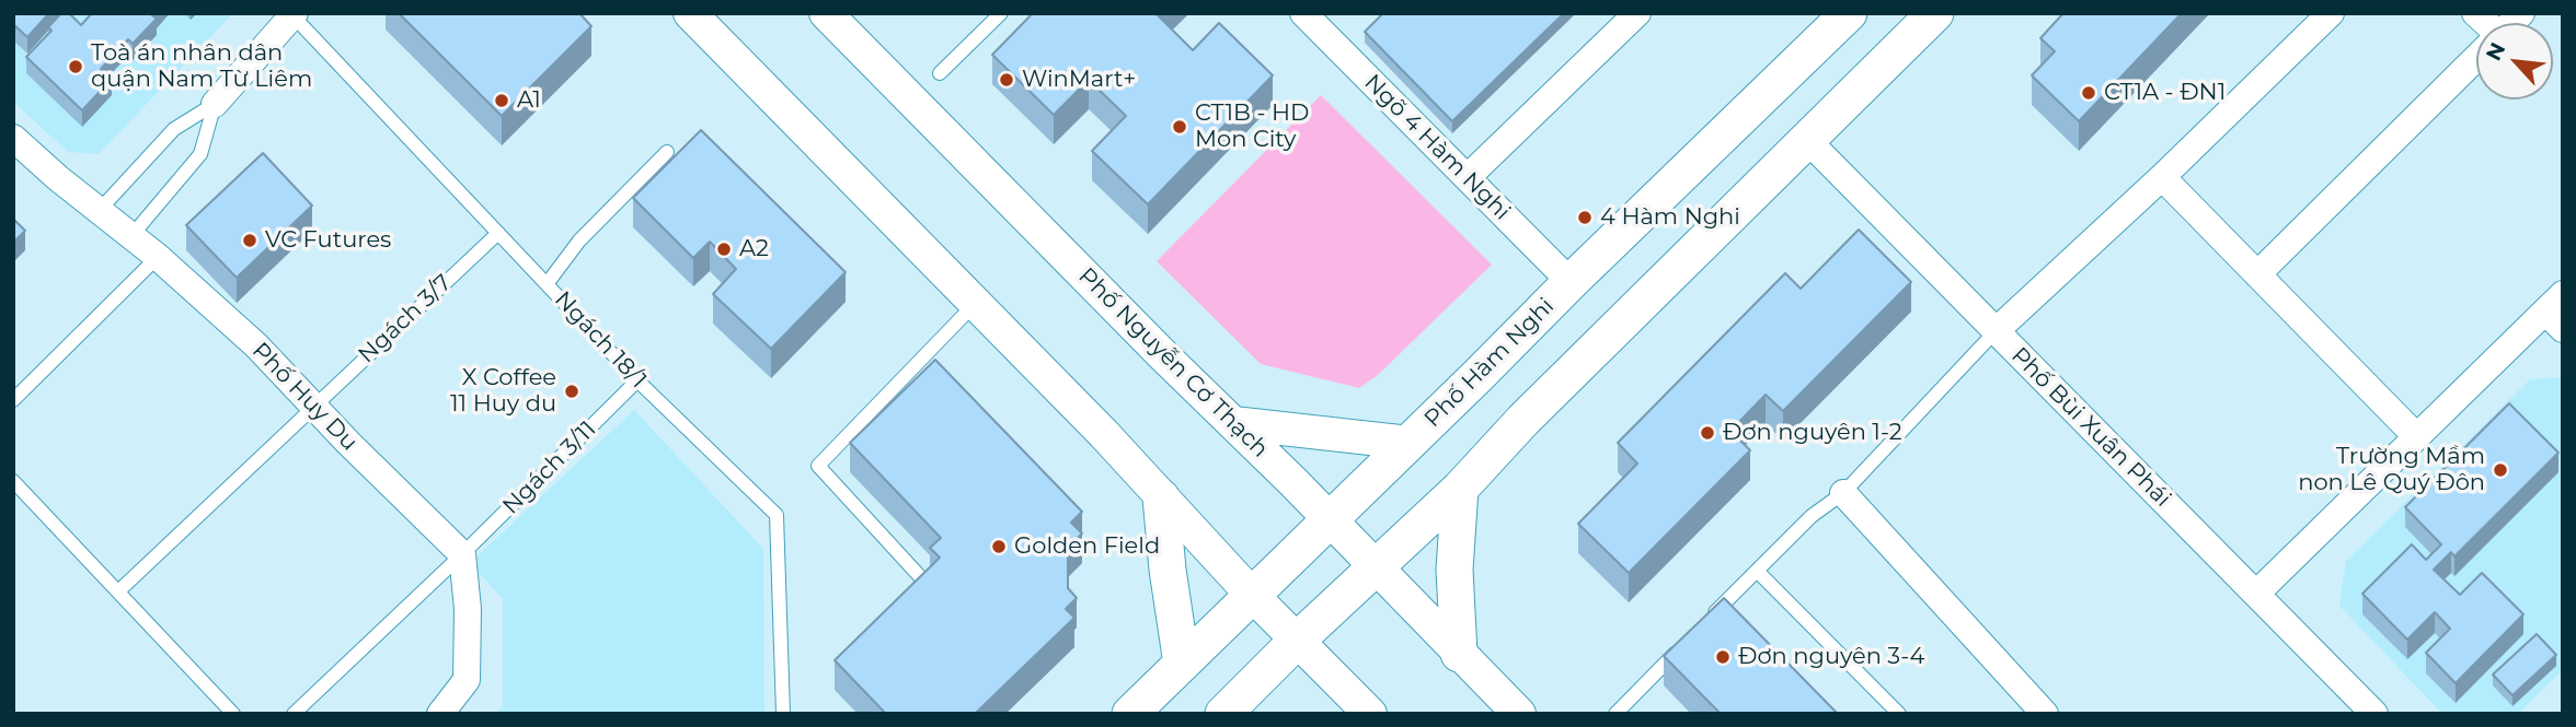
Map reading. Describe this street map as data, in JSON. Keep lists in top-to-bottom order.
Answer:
{
  "streets": {
    "main road": ["Phố Hàm Nghi"],
    "street": [
      "Ngõ 4 Hàm Nghi",
      "Phố Nguyễn Cơ Thạch",
      "Phố Huy Du",
      "Phố Bùi Xuân Phái"
    ],
    "lane": ["Ngách 3/7", "Ngách 18/1", "Ngách 3/11"]
  },
  "crossings": [
    ["Ngõ 4 Hàm Nghi", "Phố Hàm Nghi"],
    ["Ngách 3/7", "Ngách 18/1"],
    ["Ngách 3/7", "Phố Huy Du"],
    ["Ngách 18/1", "Ngách 3/11"],
    ["Phố Nguyễn Cơ Thạch", "Phố Hàm Nghi"],
    ["Phố Huy Du", "Ngách 3/11"]
  ],
  "places": [
    "Toà án nhân dân quận Nam Từ Liêm",
    "WinMart+",
    "CT1A - ĐN1",
    "A1",
    "CT1B - HD Mon City",
    "4 Hàm Nghi",
    "VC Futures",
    "A2",
    "X Coffee 11 Huy du",
    "Đơn nguyên 1-2",
    "Trường Mầm non Lê Quý Đôn",
    "Golden Field",
    "Đơn nguyên 3-4"
  ],
  "north": "top left"
}
